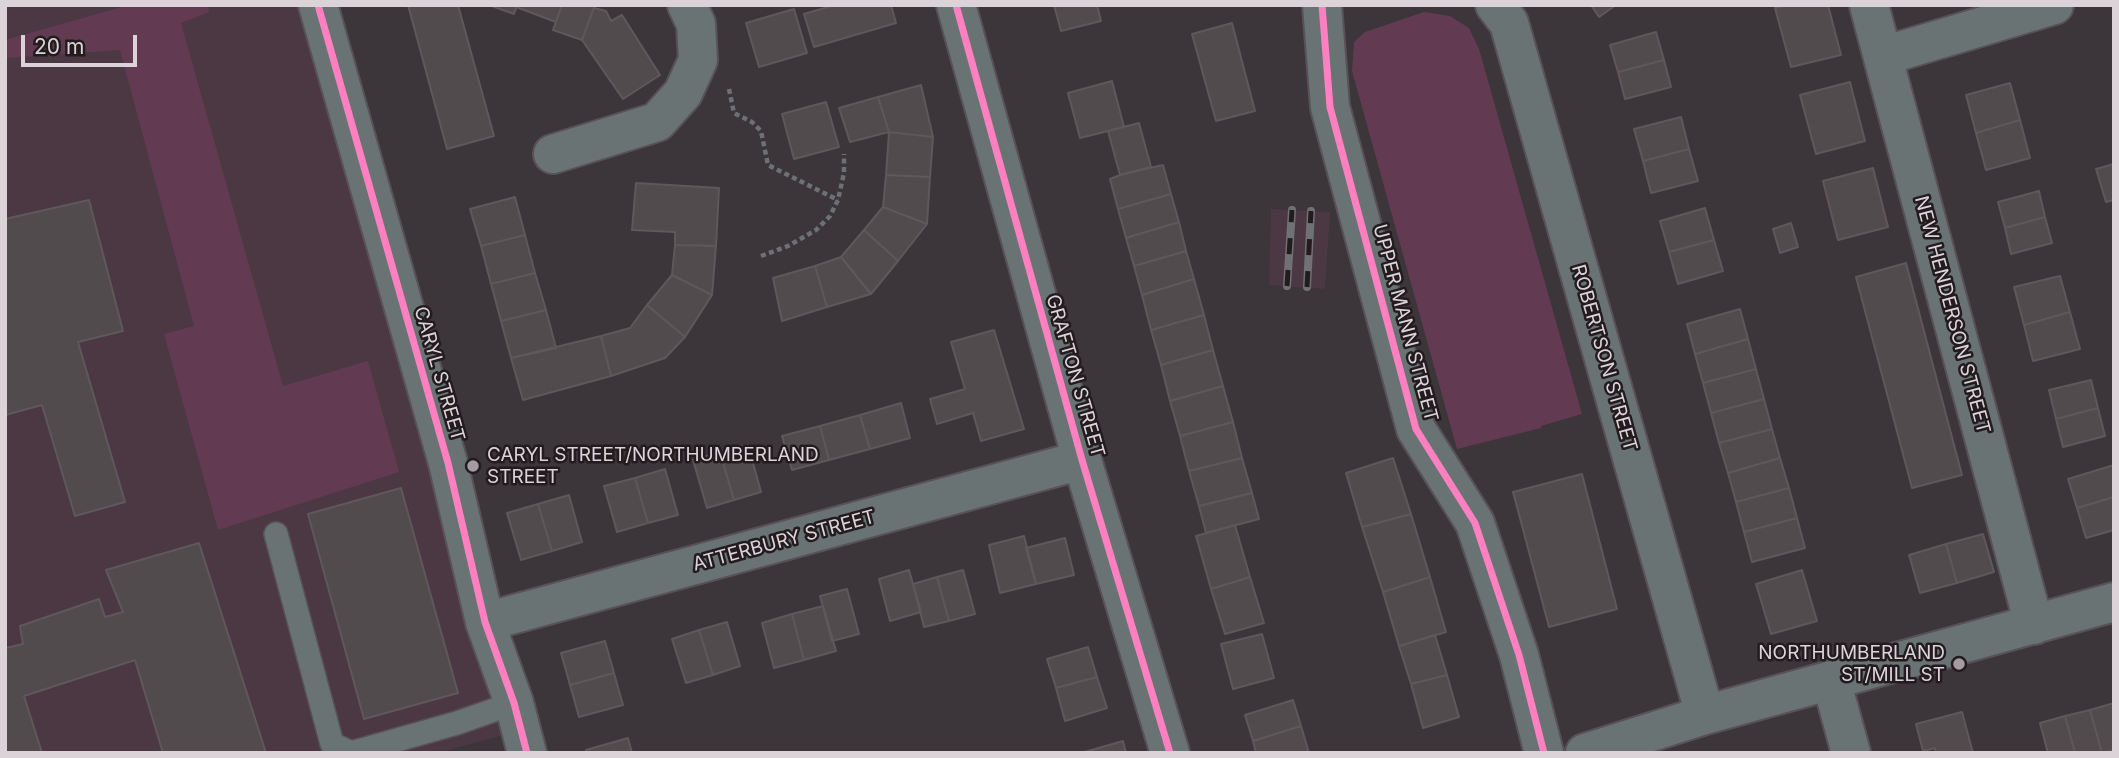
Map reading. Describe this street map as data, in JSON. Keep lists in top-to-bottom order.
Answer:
{
  "streets": {
    "street": [
      "NEW HENDERSON STREET",
      "UPPER MANN STREET",
      "ROBERTSON STREET",
      "CARYL STREET",
      "GRAFTON STREET",
      "ATTERBURY STREET"
    ]
  },
  "crossings": [
    ["CARYL STREET", "ATTERBURY STREET"],
    ["GRAFTON STREET", "ATTERBURY STREET"]
  ],
  "places": ["CARYL STREET/NORTHUMBERLAND STREET", "NORTHUMBERLAND ST/MILL ST"],
  "scale_bar": "20 m"
}
